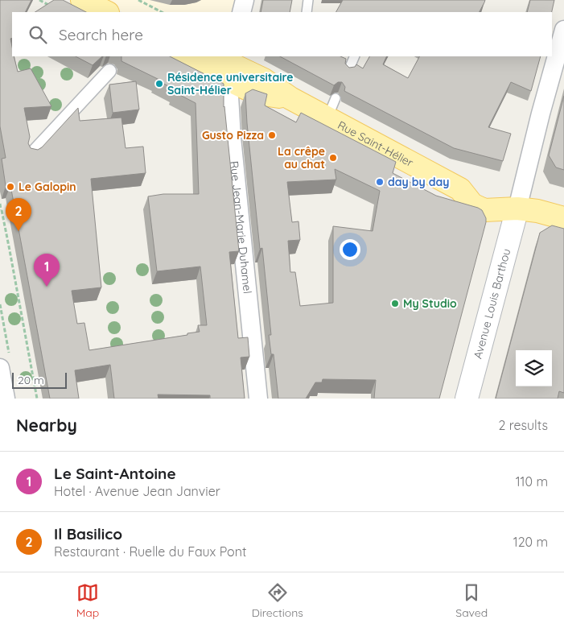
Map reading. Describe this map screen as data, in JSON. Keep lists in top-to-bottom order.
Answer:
{
  "streets": {
    "main road": ["Rue Saint-Hélier"],
    "street": ["Rue Jean-Marie Duhamel", "Avenue Louis Barthou"]
  },
  "crossings": [
    ["Rue Saint-Hélier", "Rue Jean-Marie Duhamel"],
    ["Rue Saint-Hélier", "Avenue Louis Barthou"]
  ],
  "places": [
    "Résidence universitaire Saint-Hélier",
    "Gusto Pizza",
    "La crêpe au chat",
    "day by day",
    "Le Galopin",
    "My Studio"
  ],
  "scale_bar": "20 m",
  "page": {
    "search": "Search here",
    "pins": ["2", "1"],
    "scale": "20 m",
    "heading": ["Nearby", "2 results"],
    "list": [
      {
        "mark": "1",
        "name": "Le Saint-Antoine",
        "note": "Hotel · Avenue Jean Janvier",
        "value": "110 m"
      },
      {
        "mark": "2",
        "name": "Il Basilico",
        "note": "Restaurant · Ruelle du Faux Pont",
        "value": "120 m"
      }
    ],
    "nav": ["Map", "Directions", "Saved"]
  }
}
